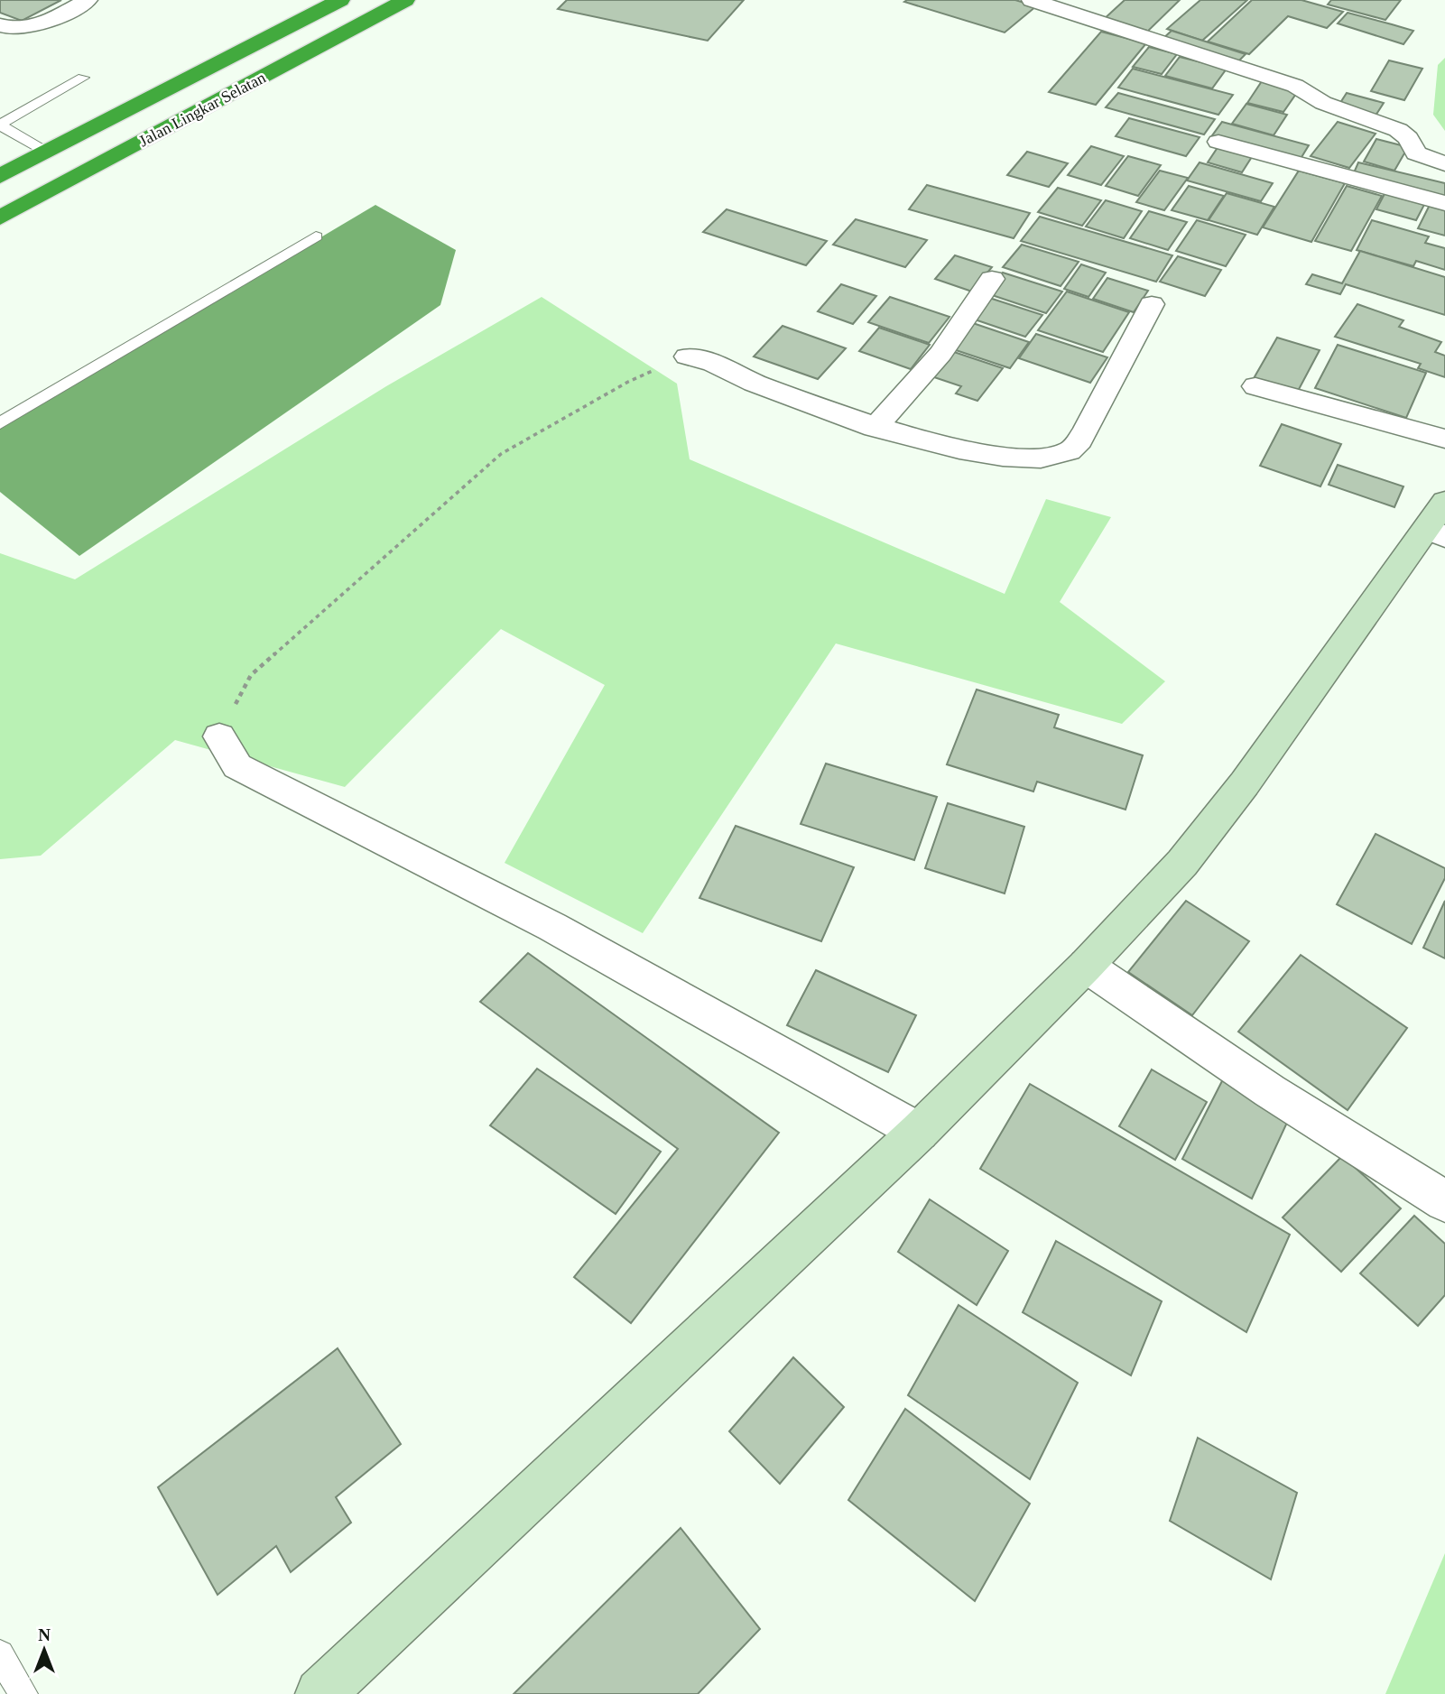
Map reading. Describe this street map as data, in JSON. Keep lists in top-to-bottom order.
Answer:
{
  "streets": {
    "highway": ["Jalan Lingkar Selatan"]
  },
  "north": "top"
}
